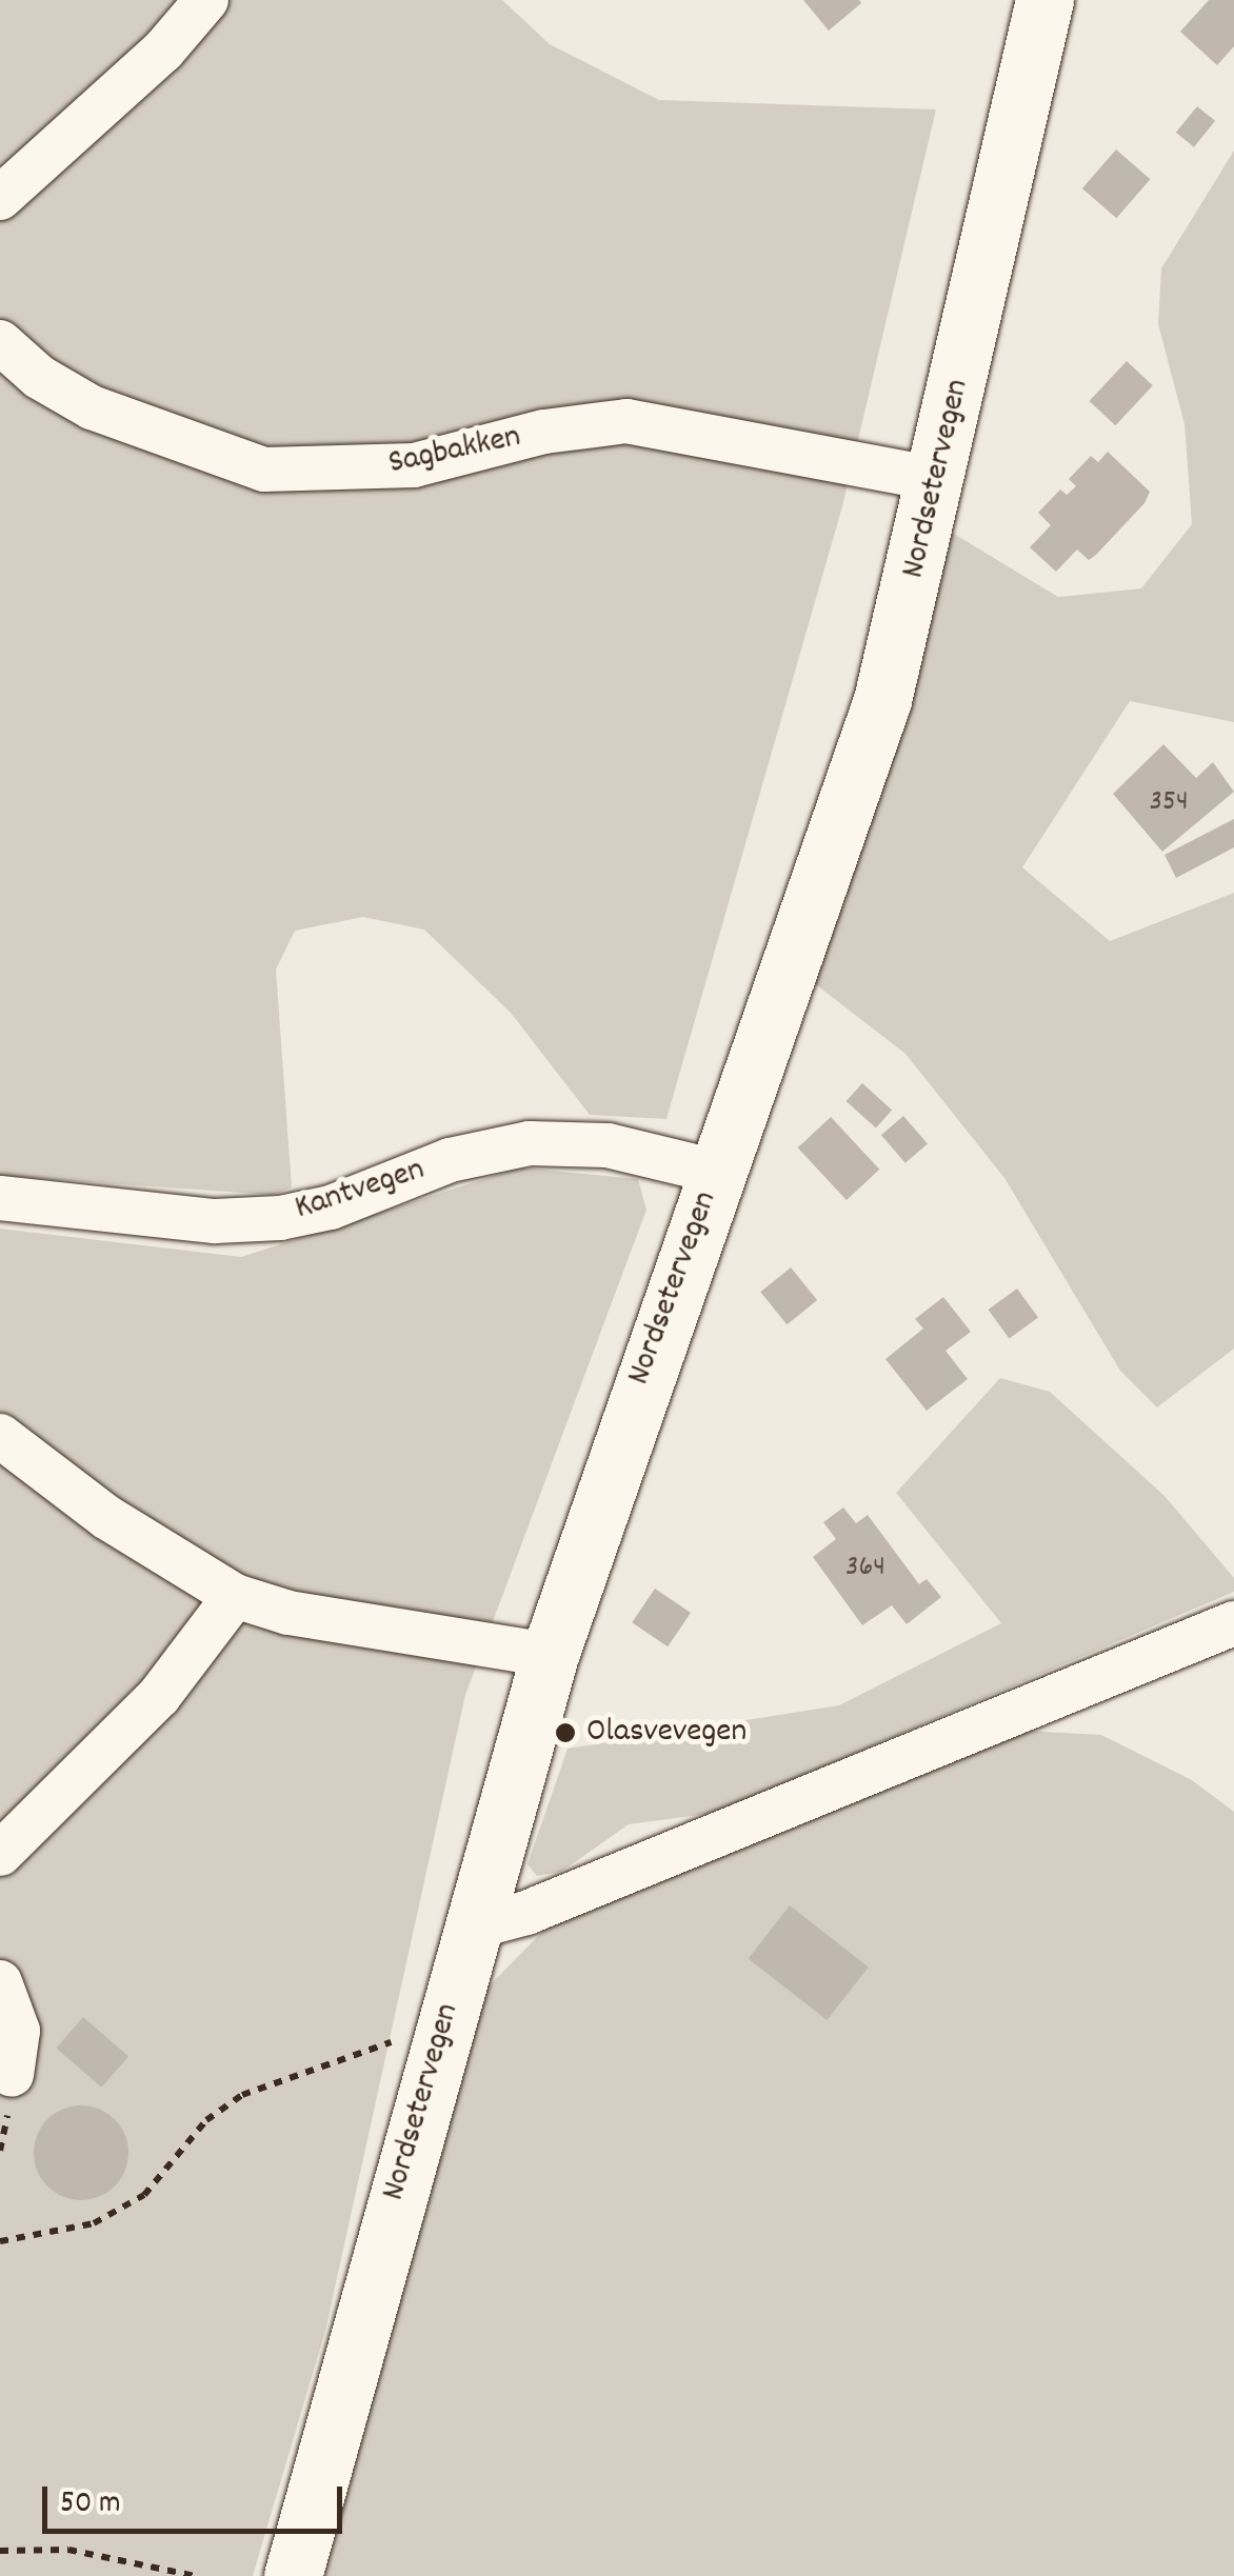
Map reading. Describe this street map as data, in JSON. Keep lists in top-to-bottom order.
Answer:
{
  "streets": {
    "main road": ["Nordsetervegen"],
    "street": ["Sagbakken", "Kantvegen"]
  },
  "crossings": [
    ["Sagbakken", "Nordsetervegen"],
    ["Nordsetervegen", "Kantvegen"]
  ],
  "places": ["Olasvevegen"],
  "house_numbers": ["354", "364"],
  "scale_bar": "50 m"
}
